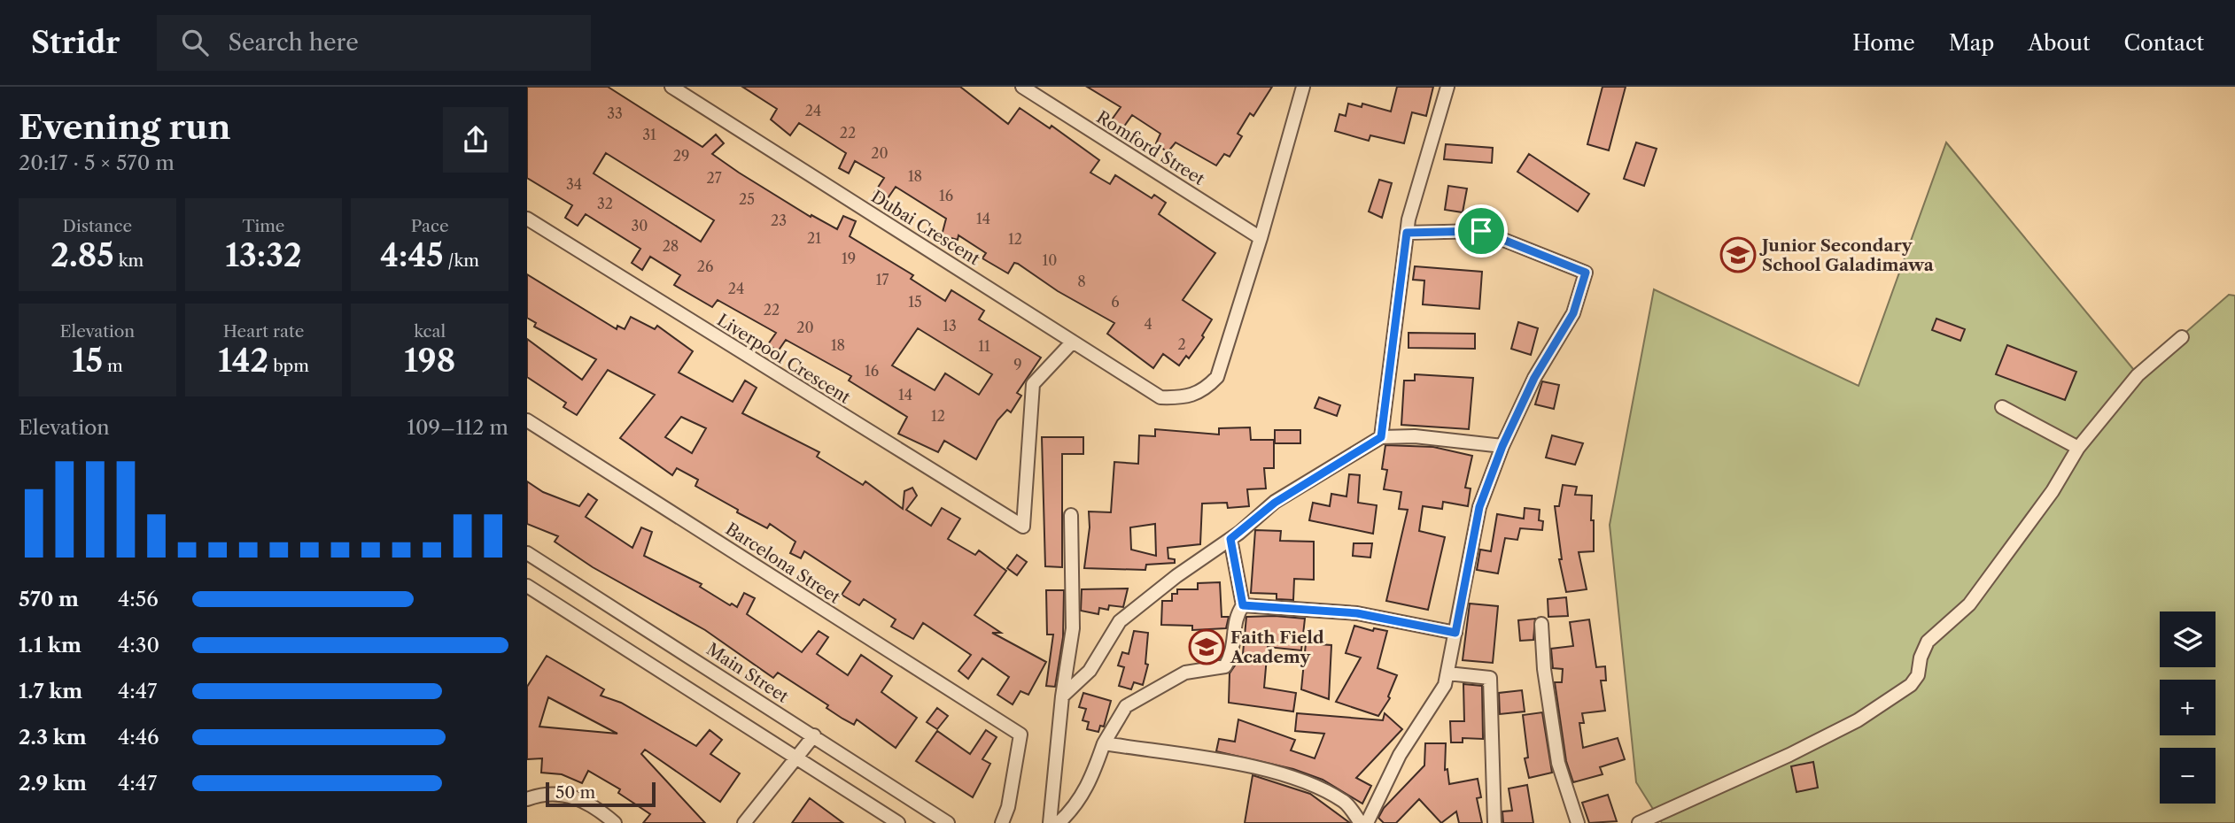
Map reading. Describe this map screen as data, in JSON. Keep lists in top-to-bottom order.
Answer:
{
  "streets": {
    "street": [
      "Romford Street",
      "Dubai Crescent",
      "Liverpool Crescent",
      "Barcelona Street",
      "Main Street"
    ]
  },
  "crossings": [
    ["Romford Street", "Dubai Crescent"],
    ["Dubai Crescent", "Liverpool Crescent"]
  ],
  "places": {
    "school or university": ["Junior Secondary School Galadimawa", "Faith Field Academy"]
  },
  "house_numbers": [
    "24",
    "33",
    "22",
    "31",
    "20",
    "29",
    "18",
    "27",
    "34",
    "16",
    "25",
    "32",
    "14",
    "23",
    "30",
    "21",
    "12",
    "28",
    "19",
    "10",
    "26",
    "17",
    "8",
    "24",
    "15",
    "6",
    "22",
    "4",
    "13",
    "20",
    "2",
    "18",
    "11",
    "9",
    "16",
    "14",
    "12"
  ],
  "scale_bar": "50 m",
  "page": {
    "header": "Stridr",
    "search": "Search here",
    "nav": [
      "Home",
      "Map",
      "About",
      "Contact"
    ],
    "heading": ["Evening run", "20:17 · 5 × 570 m"],
    "stats": [
      ["Distance", "2.85 km"],
      ["Time", "13:32"],
      ["Pace", "4:45 /km"],
      ["Elevation", "15 m"],
      ["Heart rate", "142 bpm"],
      ["kcal", "198"]
    ],
    "chart": ["Elevation", "109–112 m"],
    "list": [
      {
        "name": "570 m",
        "note": "4:56"
      },
      {
        "name": "1.1 km",
        "note": "4:30"
      },
      {
        "name": "1.7 km",
        "note": "4:47"
      },
      {
        "name": "2.3 km",
        "note": "4:46"
      },
      {
        "name": "2.9 km",
        "note": "4:47"
      }
    ],
    "map_buttons": ["+", "−"],
    "scale": "50 m"
  }
}
